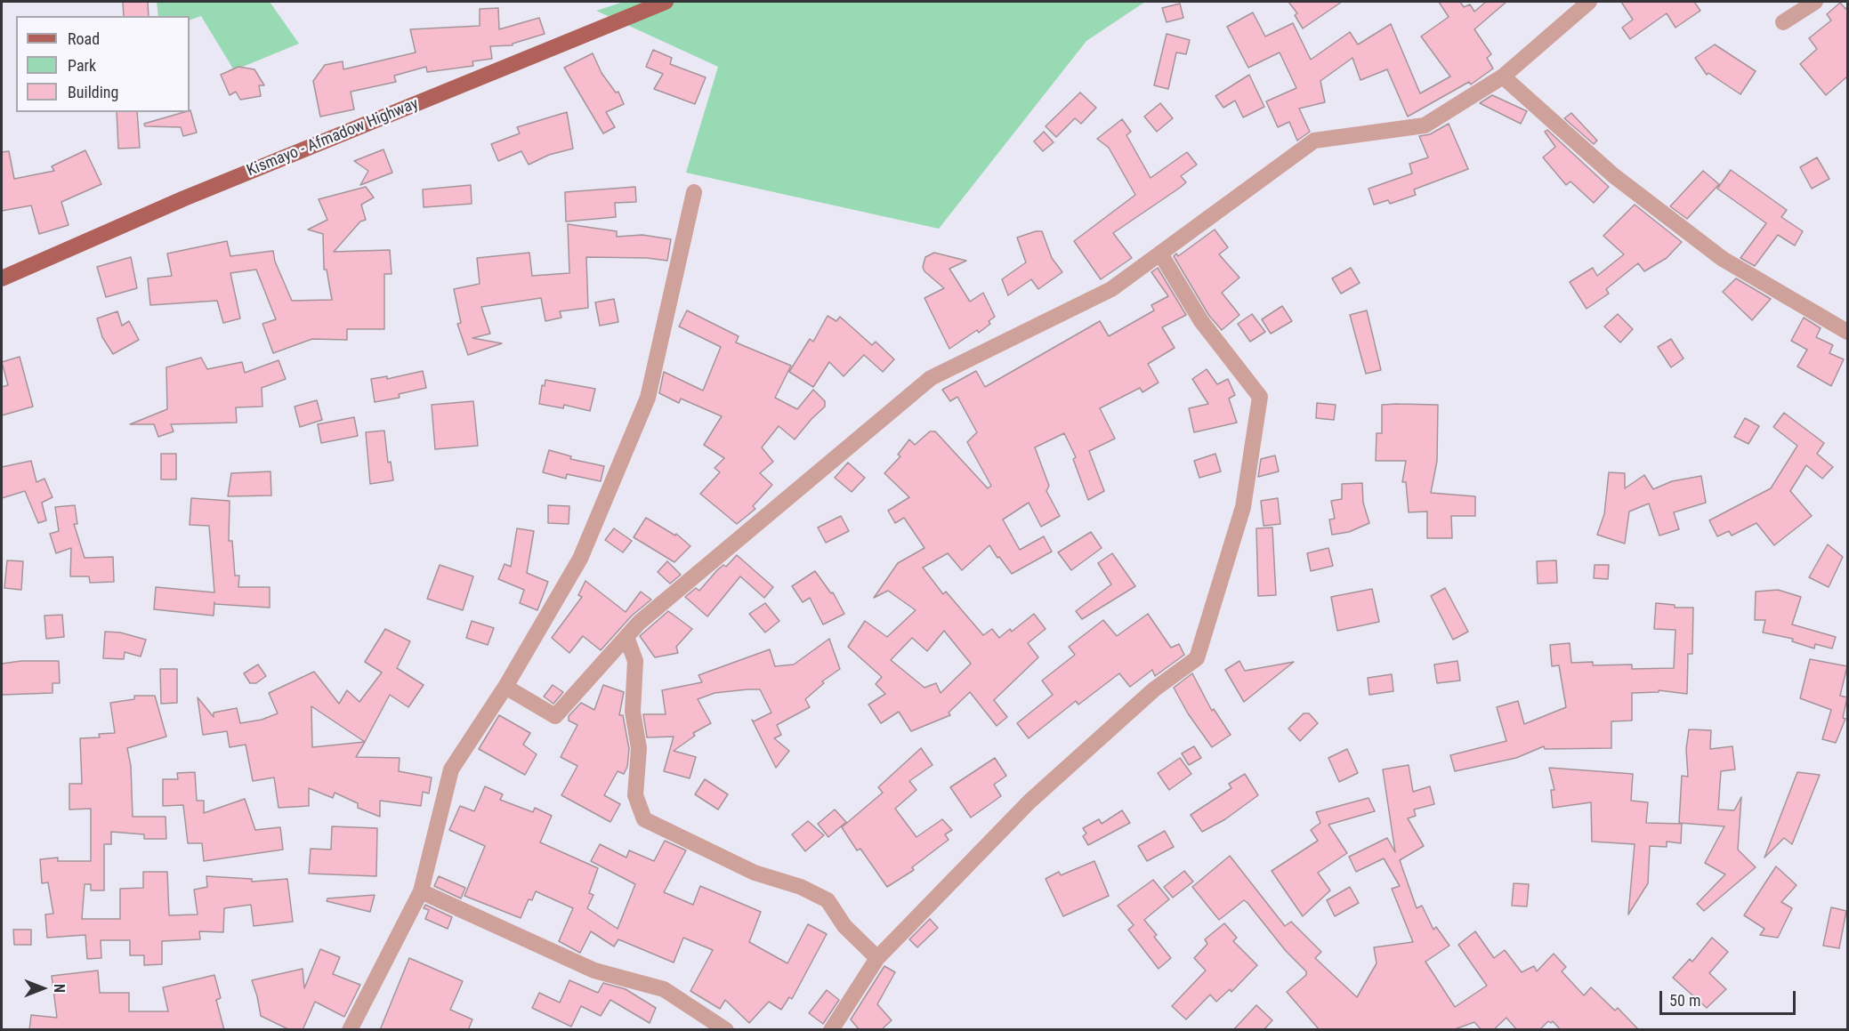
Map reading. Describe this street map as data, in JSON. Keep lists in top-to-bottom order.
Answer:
{
  "streets": {
    "main road": ["Kismayo - Afmadow Highway"]
  },
  "legend": ["Road", "Park", "Building"],
  "scale_bar": "50 m",
  "north": "right"
}
